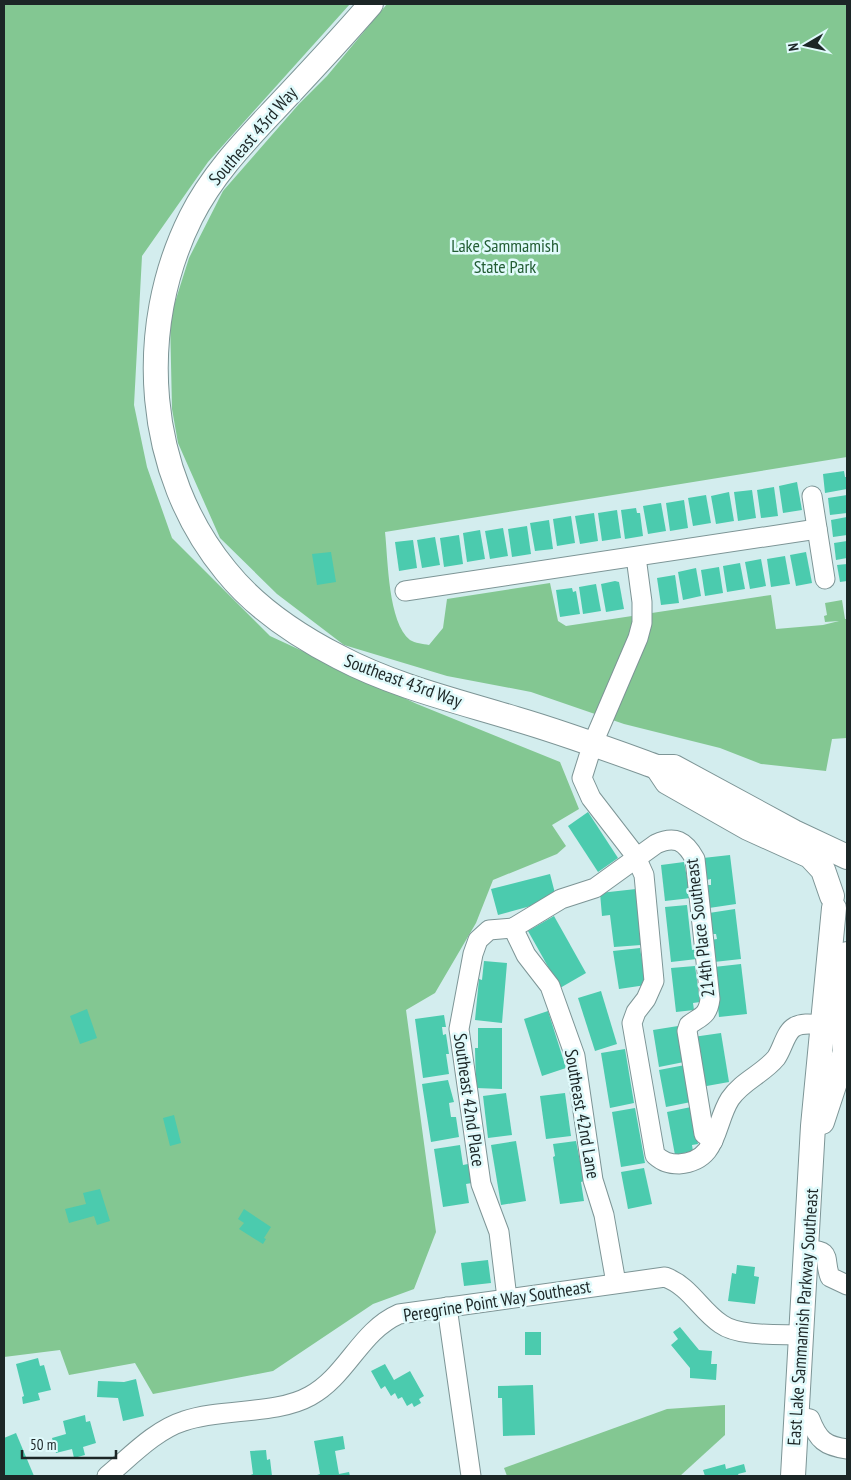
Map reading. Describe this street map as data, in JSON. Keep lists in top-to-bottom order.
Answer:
{
  "streets": {
    "main road": ["Southeast 43rd Way", "East Lake Sammamish Parkway Southeast"],
    "street": [
      "214th Place Southeast",
      "Southeast 42nd Place",
      "Southeast 42nd Lane",
      "Peregrine Point Way Southeast"
    ]
  },
  "crossings": [
    ["Southeast 43rd Way", "East Lake Sammamish Parkway Southeast"],
    ["Southeast 42nd Place", "Southeast 42nd Lane"],
    ["Southeast 42nd Place", "Peregrine Point Way Southeast"],
    ["Southeast 42nd Lane", "Peregrine Point Way Southeast"],
    ["Peregrine Point Way Southeast", "East Lake Sammamish Parkway Southeast"]
  ],
  "parks": ["Lake Sammamish State Park"],
  "scale_bar": "50 m",
  "north": "left"
}
